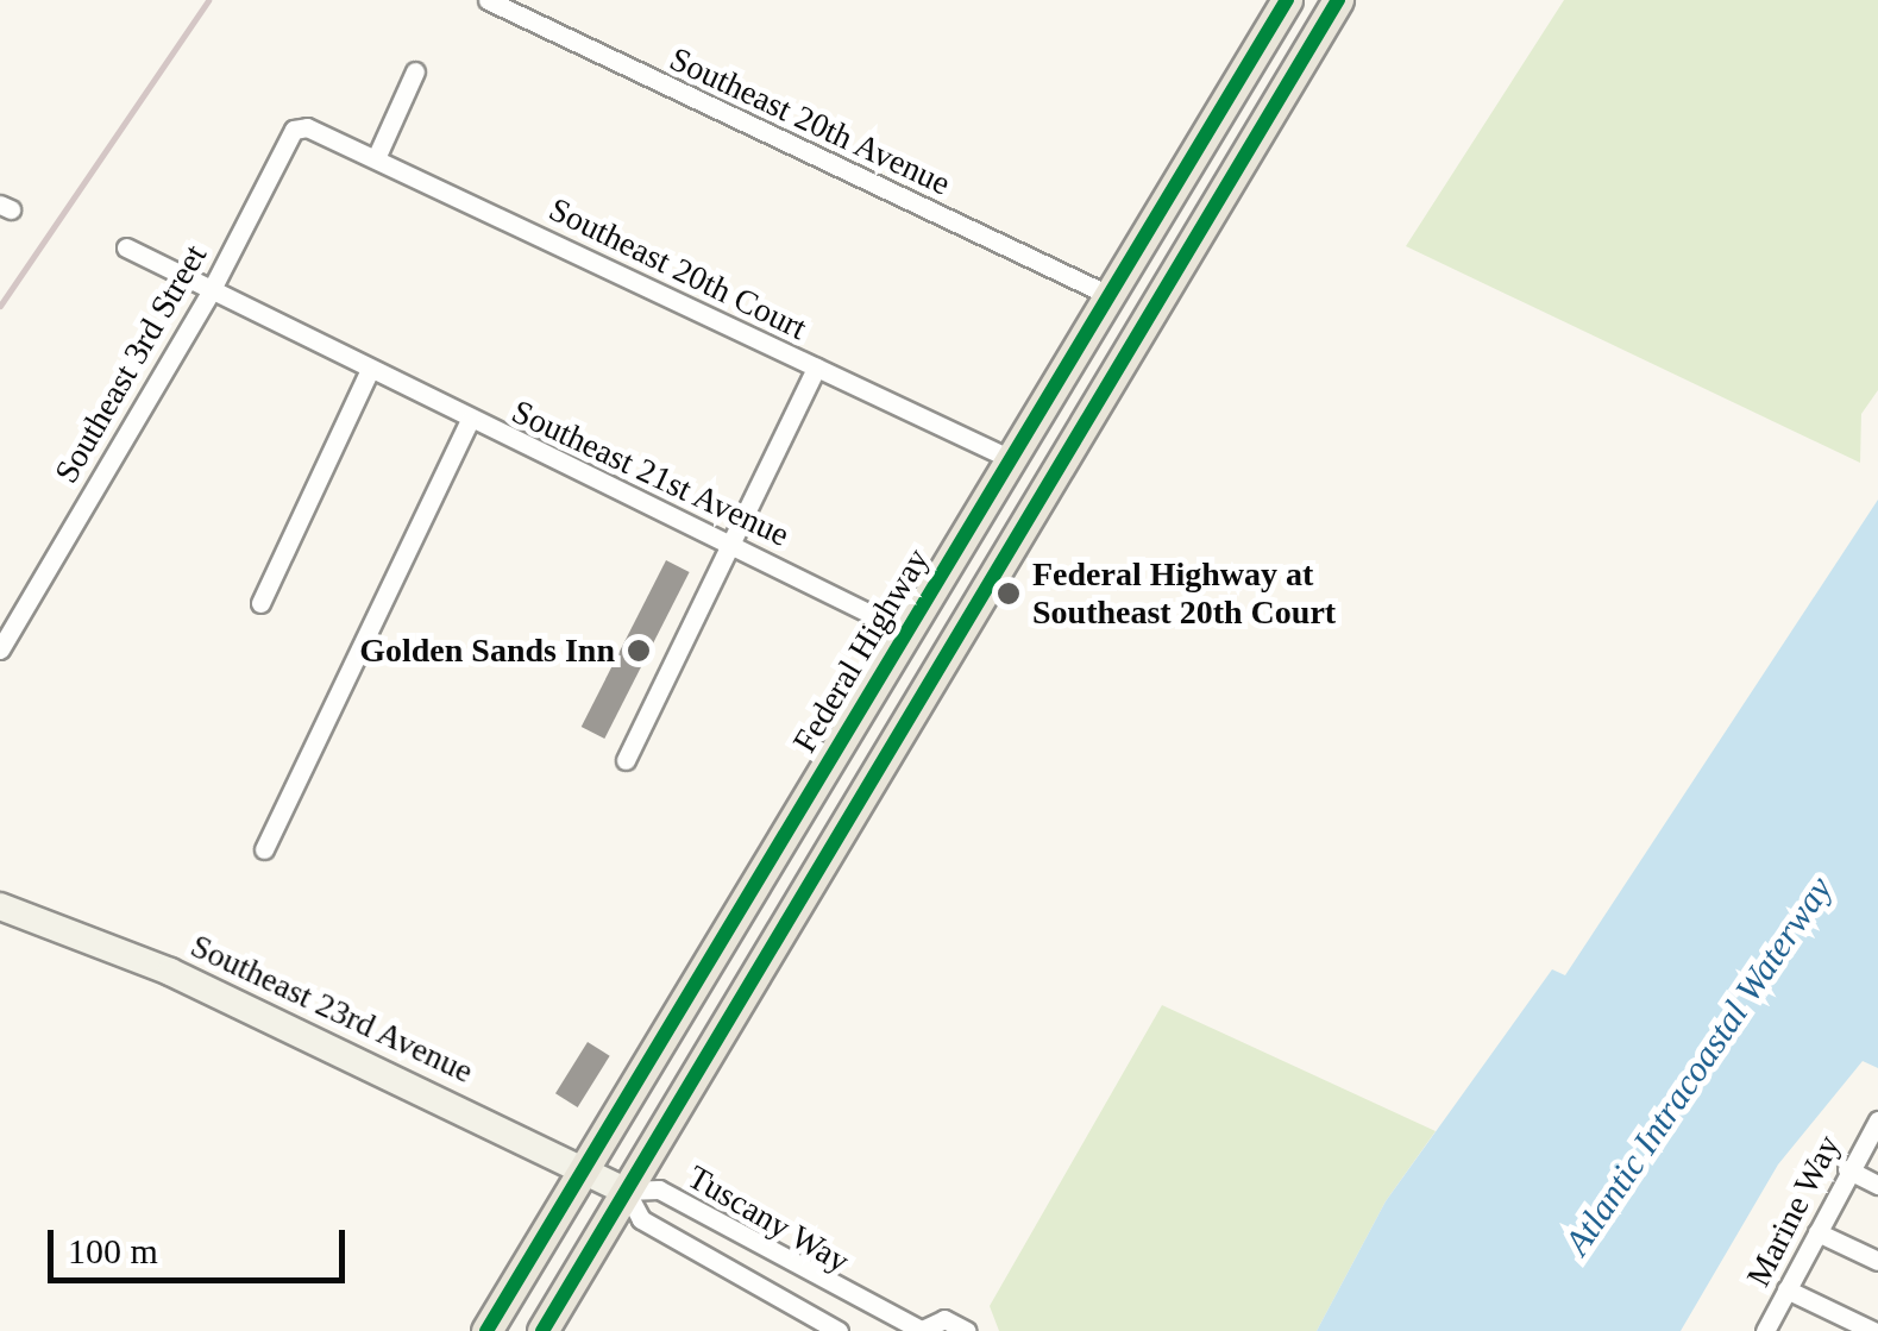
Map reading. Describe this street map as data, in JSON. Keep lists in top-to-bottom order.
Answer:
{
  "streets": {
    "main road": ["Federal Highway"],
    "street": [
      "Southeast 20th Avenue",
      "Southeast 20th Court",
      "Southeast 3rd Street",
      "Southeast 21st Avenue",
      "Southeast 23rd Avenue",
      "Marine Way",
      "Tuscany Way"
    ]
  },
  "crossings": [
    ["Southeast 20th Avenue", "Federal Highway"],
    ["Southeast 20th Court", "Southeast 3rd Street"],
    ["Southeast 20th Court", "Federal Highway"],
    ["Southeast 3rd Street", "Southeast 21st Avenue"],
    ["Southeast 21st Avenue", "Federal Highway"],
    ["Federal Highway", "Southeast 23rd Avenue"],
    ["Southeast 23rd Avenue", "Tuscany Way"]
  ],
  "water": ["Atlantic Intracoastal Waterway"],
  "places": ["Federal Highway at Southeast 20th Court", "Golden Sands Inn"],
  "scale_bar": "100 m"
}
